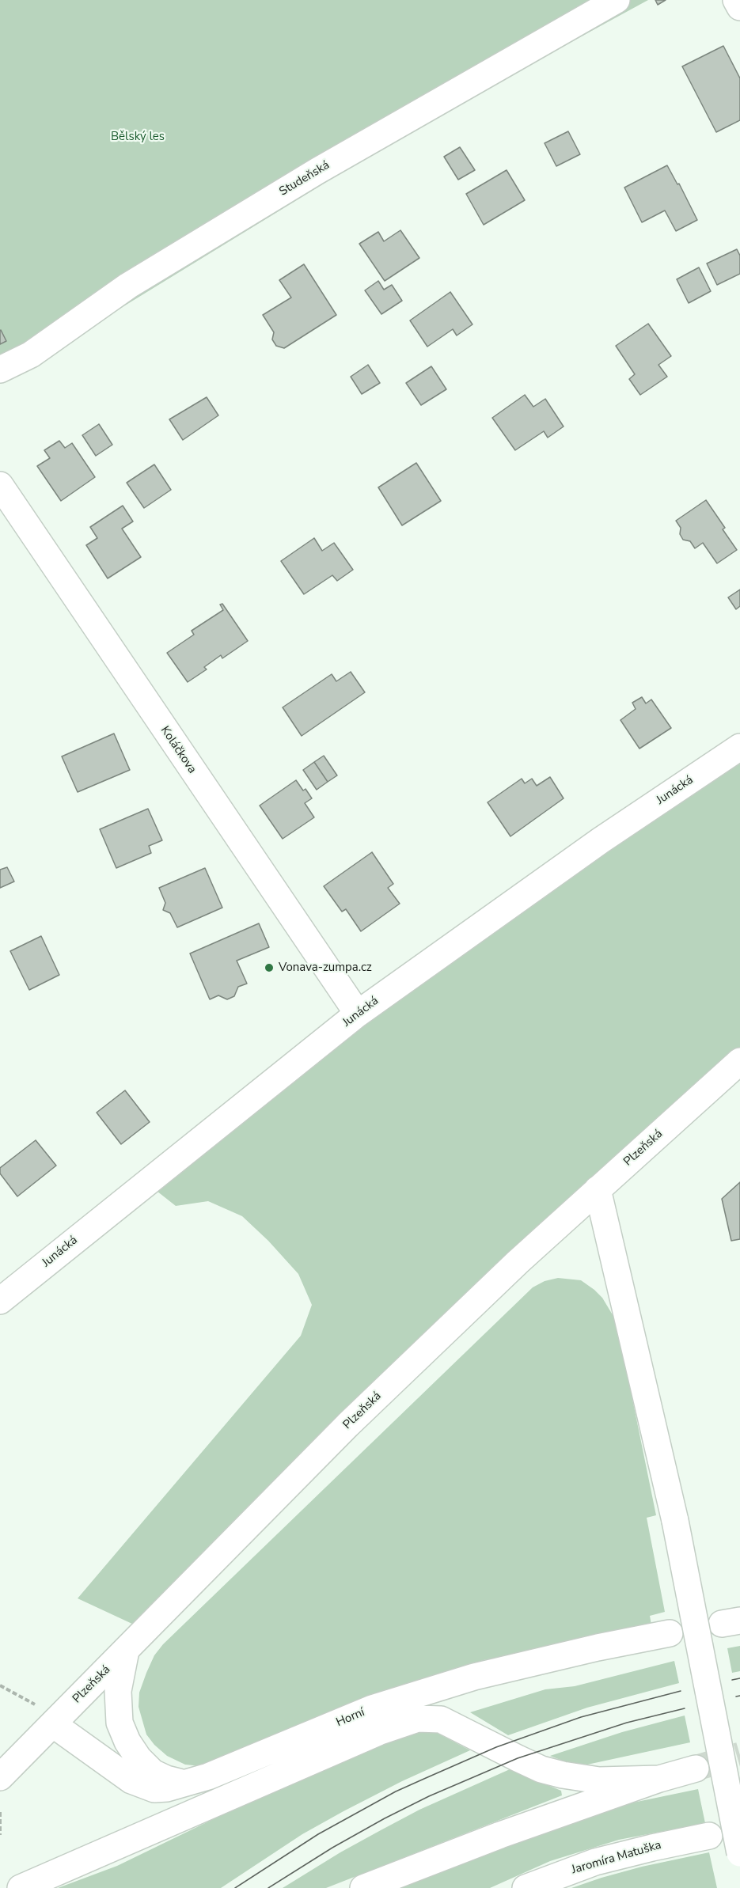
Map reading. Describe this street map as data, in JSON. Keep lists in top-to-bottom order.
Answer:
{
  "streets": {
    "street": [
      "Studeňská",
      "Koláčkova",
      "Junácká",
      "Plzeňská",
      "Horní",
      "Jaromíra Matuška"
    ]
  },
  "crossings": [
    ["Koláčkova", "Junácká"],
    ["Plzeňská", "Horní"]
  ],
  "parks": ["Bělský les"],
  "places": ["Vonava-zumpa.cz"]
}
